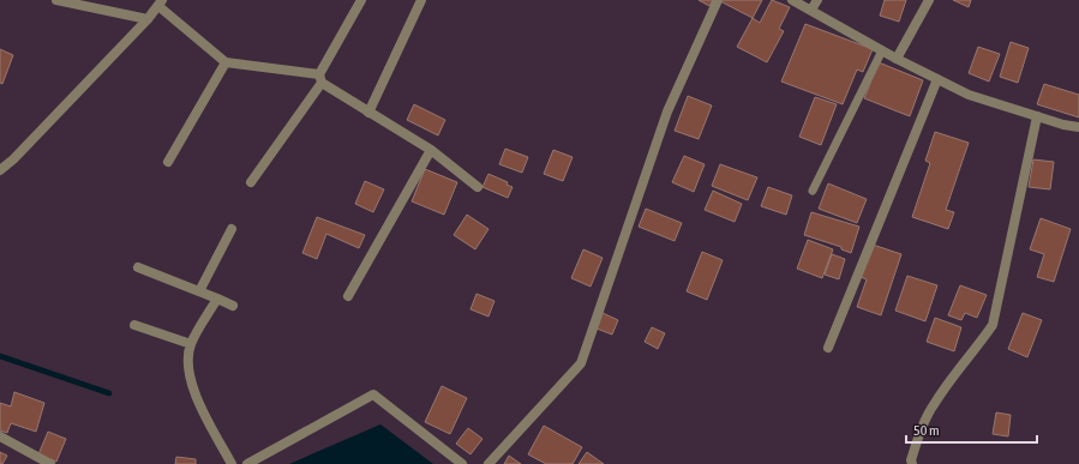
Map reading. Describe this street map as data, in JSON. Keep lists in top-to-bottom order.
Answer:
{
  "scale_bar": "50 m"
}
